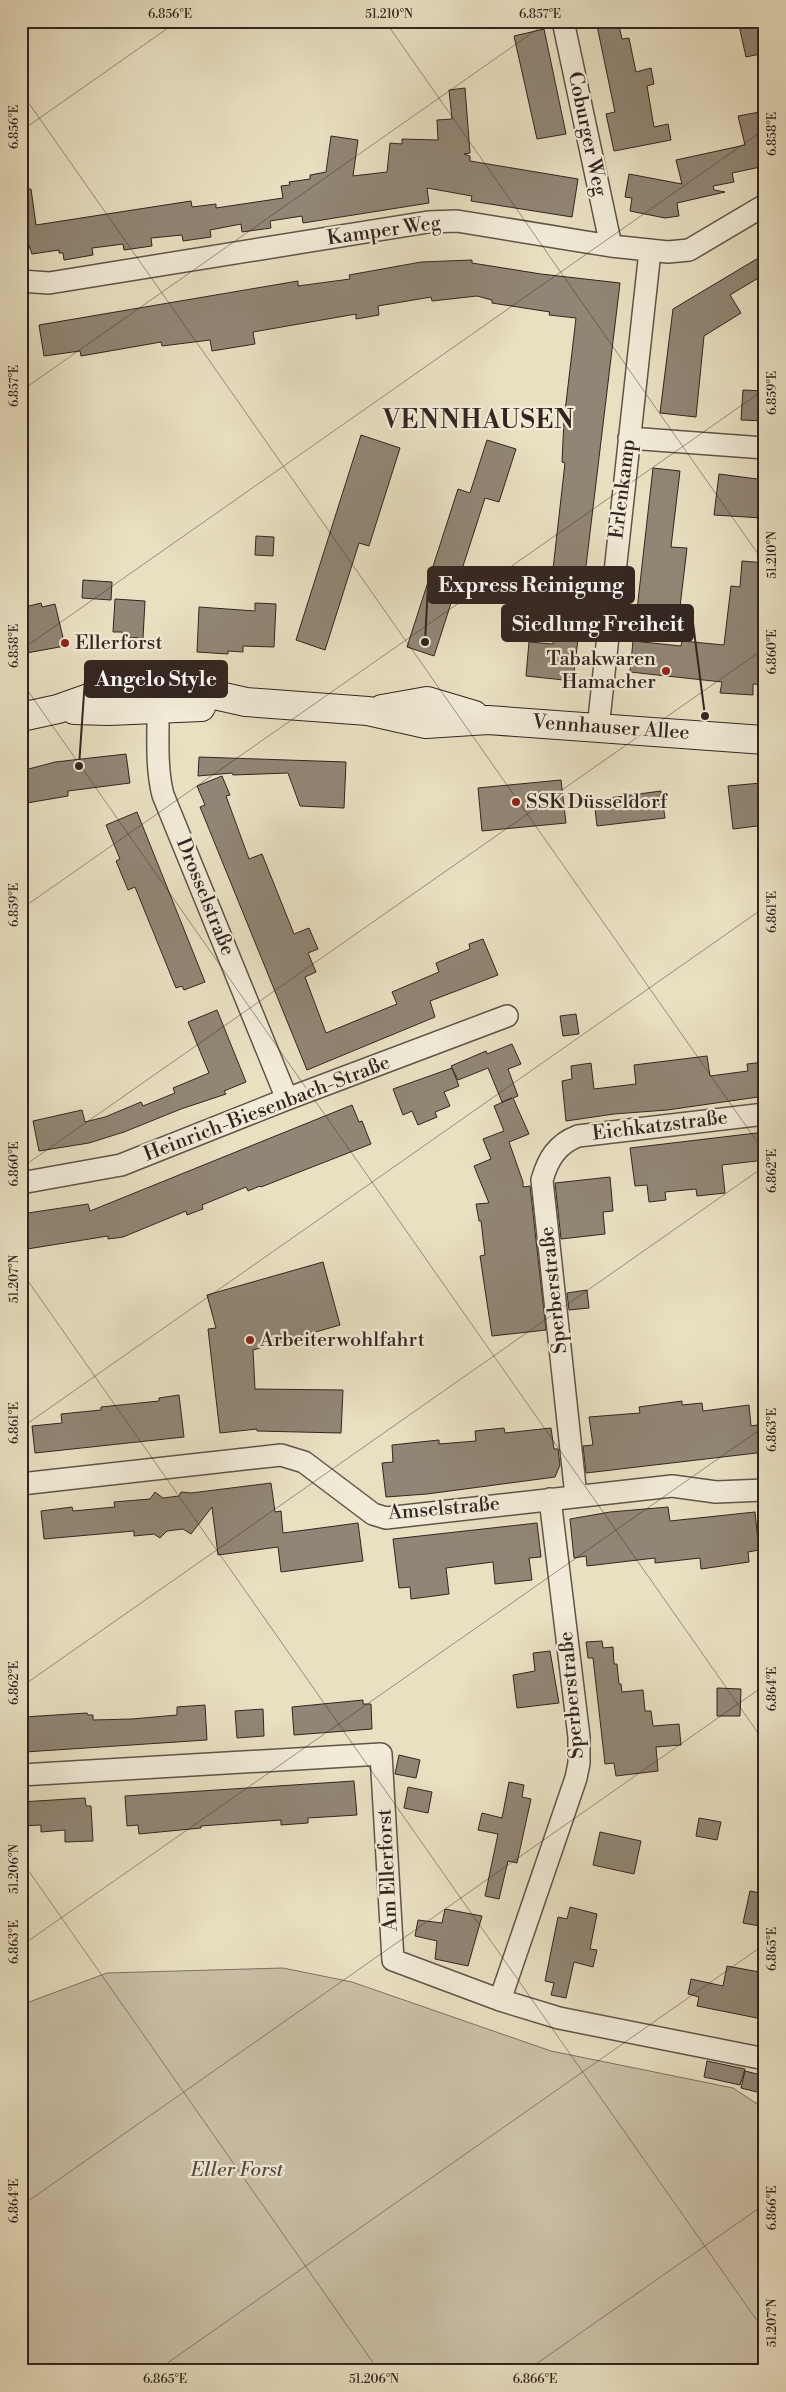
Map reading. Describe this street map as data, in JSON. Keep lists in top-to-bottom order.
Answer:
{
  "streets": {
    "main road": ["Vennhauser Allee"],
    "street": [
      "Coburger Weg",
      "Kamper Weg",
      "Erlenkamp",
      "Drosselstraße",
      "Heinrich-Biesenbach-Straße",
      "Eichkatzstraße",
      "Sperberstraße",
      "Amselstraße",
      "Am Ellerforst"
    ]
  },
  "crossings": [
    ["Coburger Weg", "Kamper Weg"],
    ["Kamper Weg", "Erlenkamp"],
    ["Erlenkamp", "Vennhauser Allee"],
    ["Vennhauser Allee", "Drosselstraße"],
    ["Drosselstraße", "Heinrich-Biesenbach-Straße"],
    ["Eichkatzstraße", "Sperberstraße"],
    ["Sperberstraße", "Amselstraße"],
    ["Sperberstraße", "Am Ellerforst"]
  ],
  "districts": ["VENNHAUSEN"],
  "parks": ["Eller Forst"],
  "places": [
    "Express Reinigung",
    "Ellerforst",
    "Tabakwaren Hamacher",
    "Siedlung Freiheit",
    "Angelo Style",
    "SSK Düsseldorf",
    "Arbeiterwohlfahrt"
  ],
  "coordinates": [
    "6.856°E",
    "51.210°N",
    "6.857°E",
    "6.858°E",
    "6.859°E",
    "6.860°E",
    "6.861°E",
    "6.862°E",
    "51.207°N",
    "6.863°E",
    "6.864°E",
    "51.206°N",
    "6.865°E",
    "6.866°E"
  ]
}
